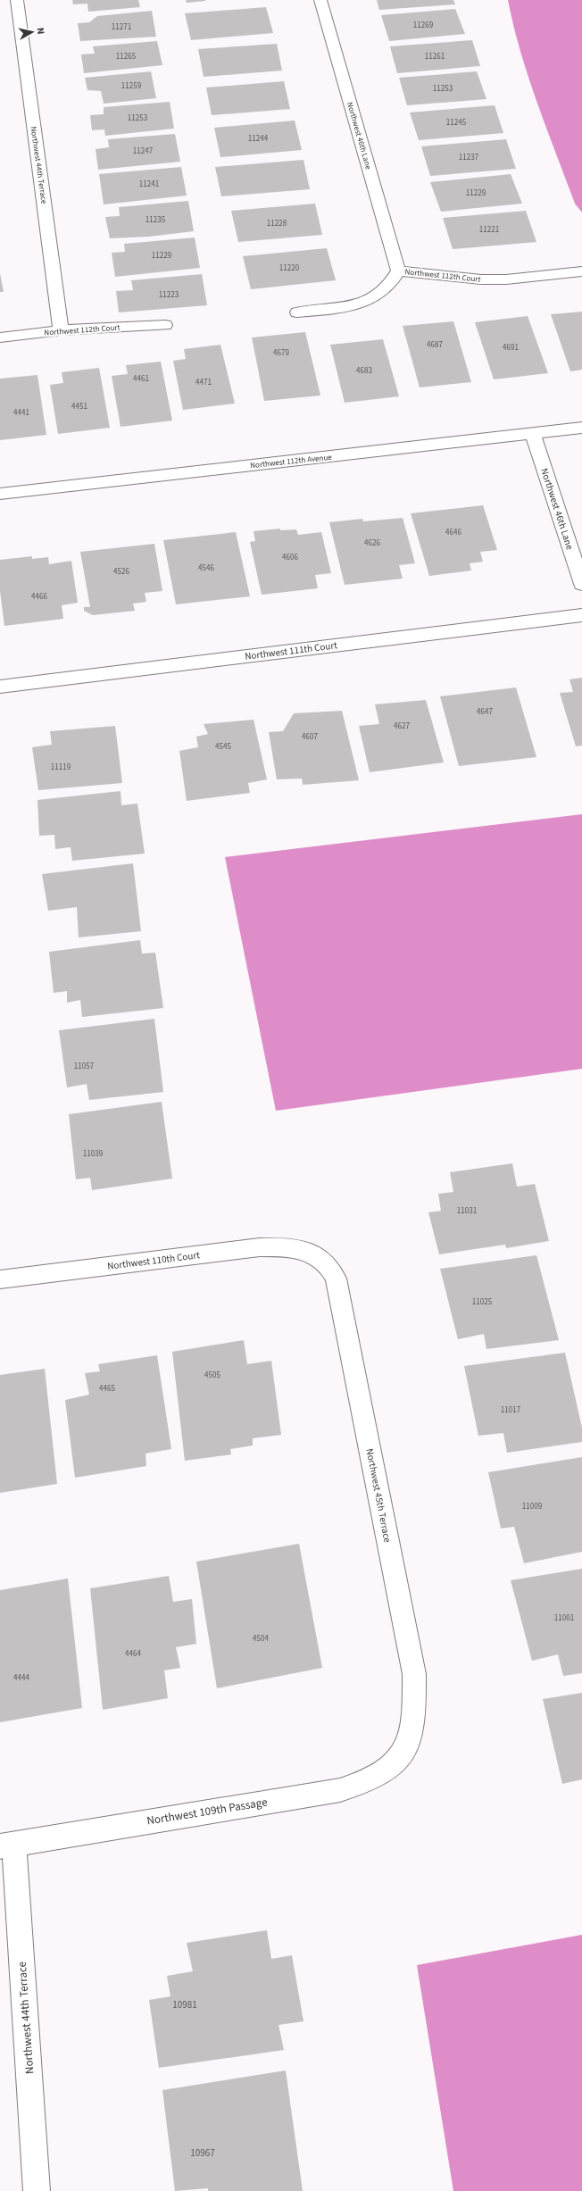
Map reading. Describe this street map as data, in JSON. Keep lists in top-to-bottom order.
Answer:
{
  "streets": {
    "street": [
      "Northwest 46th Lane",
      "Northwest 44th Terrace",
      "Northwest 112th Court",
      "Northwest 112th Avenue",
      "Northwest 111th Court",
      "Northwest 110th Court",
      "Northwest 45th Terrace",
      "Northwest 109th Passage"
    ]
  },
  "crossings": [
    ["Northwest 46th Lane", "Northwest 112th Court"],
    ["Northwest 46th Lane", "Northwest 112th Avenue"],
    ["Northwest 44th Terrace", "Northwest 112th Court"],
    ["Northwest 44th Terrace", "Northwest 109th Passage"],
    ["Northwest 110th Court", "Northwest 45th Terrace"],
    ["Northwest 45th Terrace", "Northwest 109th Passage"]
  ],
  "house_numbers": [
    "11269",
    "11271",
    "11265",
    "11261",
    "11259",
    "11253",
    "11253",
    "11245",
    "11244",
    "11247",
    "11237",
    "11241",
    "11229",
    "11235",
    "11228",
    "11221",
    "11229",
    "11220",
    "11223",
    "4687",
    "4691",
    "4679",
    "4683",
    "4461",
    "4471",
    "4451",
    "4441",
    "4646",
    "4626",
    "4606",
    "4546",
    "4526",
    "4466",
    "4647",
    "4627",
    "4607",
    "4545",
    "11119",
    "11057",
    "11039",
    "11031",
    "11025",
    "4505",
    "4465",
    "11017",
    "11009",
    "11001",
    "4504",
    "4464",
    "4444",
    "10981",
    "10967"
  ],
  "north": "right"
}
